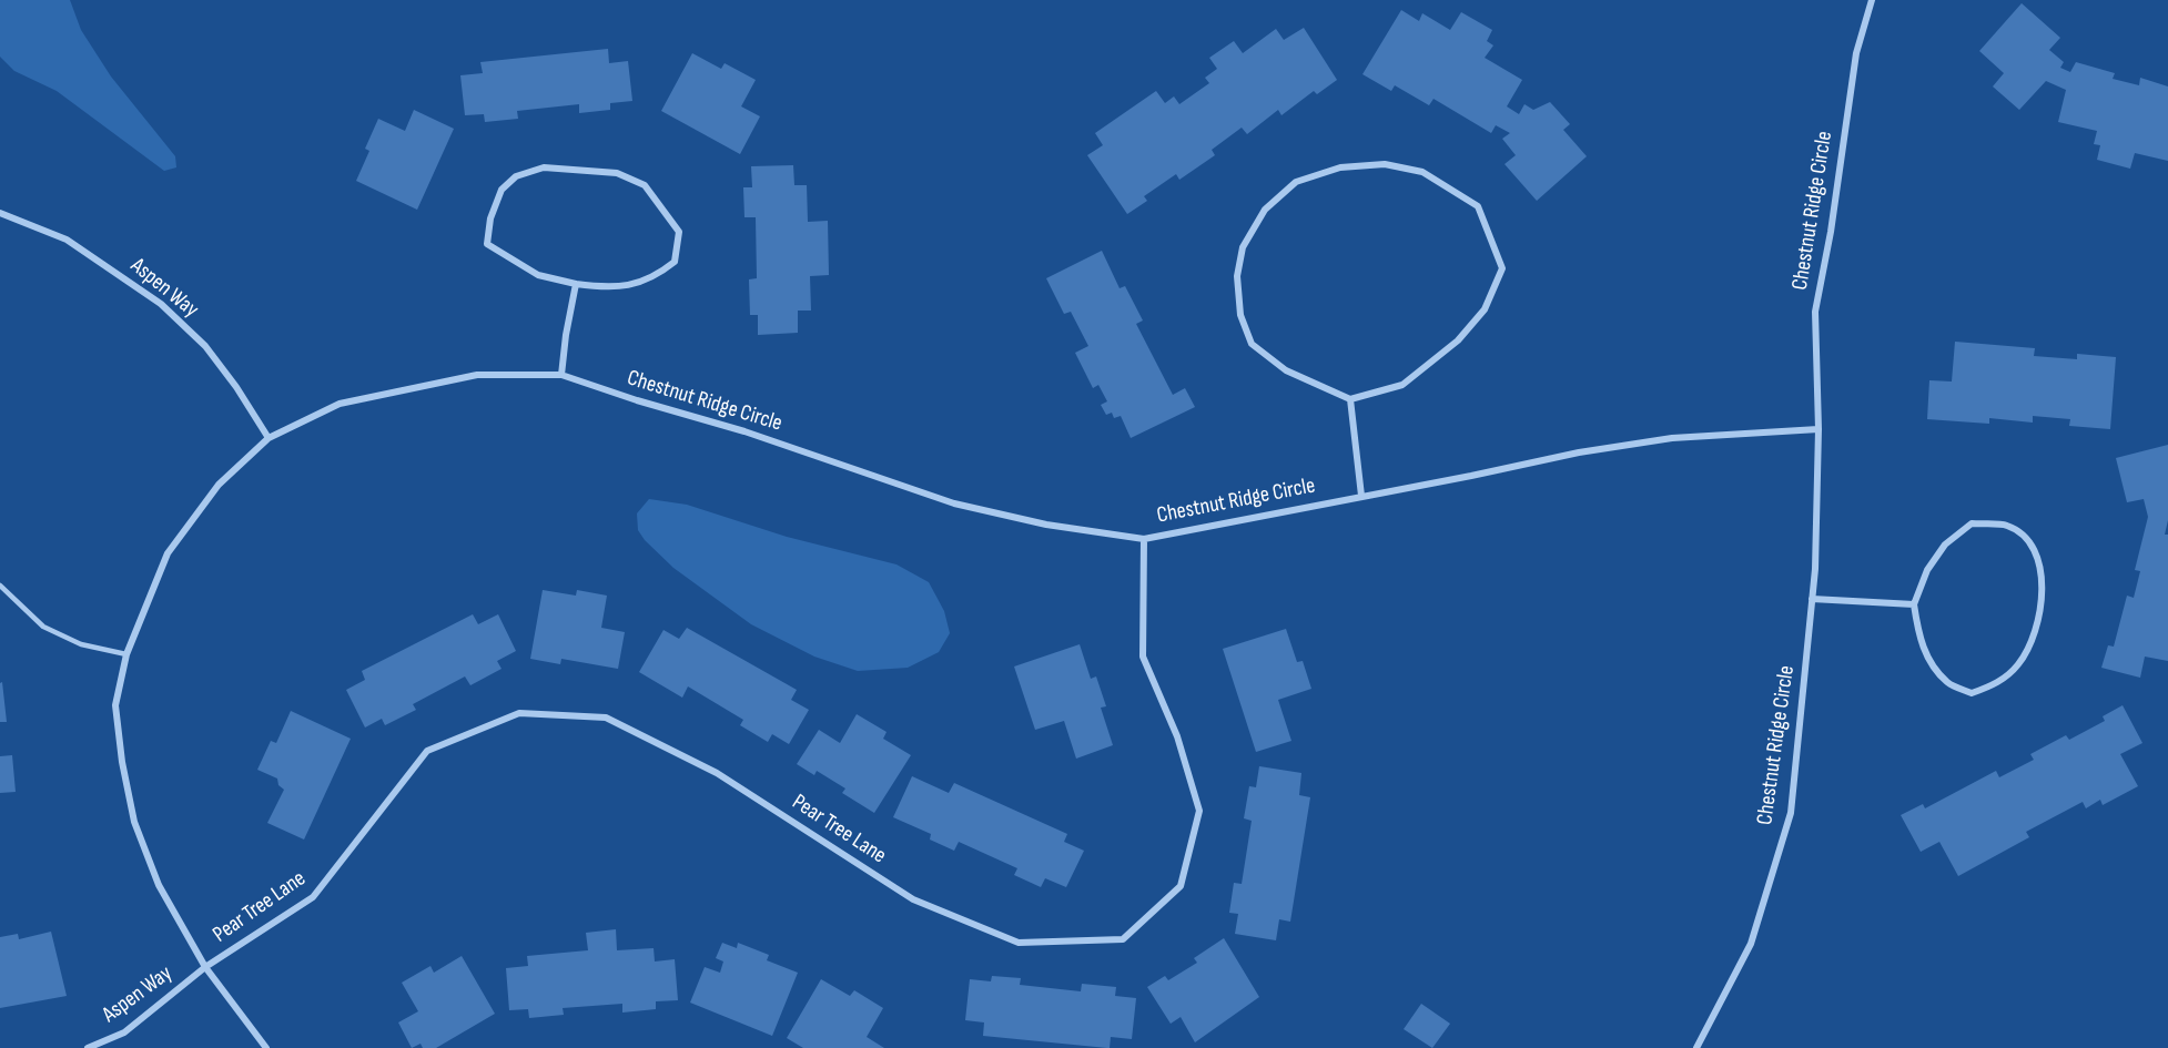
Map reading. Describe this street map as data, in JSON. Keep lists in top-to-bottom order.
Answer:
{
  "streets": {
    "street": ["Chestnut Ridge Circle", "Aspen Way", "Pear Tree Lane"]
  },
  "crossings": [
    ["Chestnut Ridge Circle", "Aspen Way"],
    ["Chestnut Ridge Circle", "Pear Tree Lane"],
    ["Aspen Way", "Pear Tree Lane"]
  ]
}
